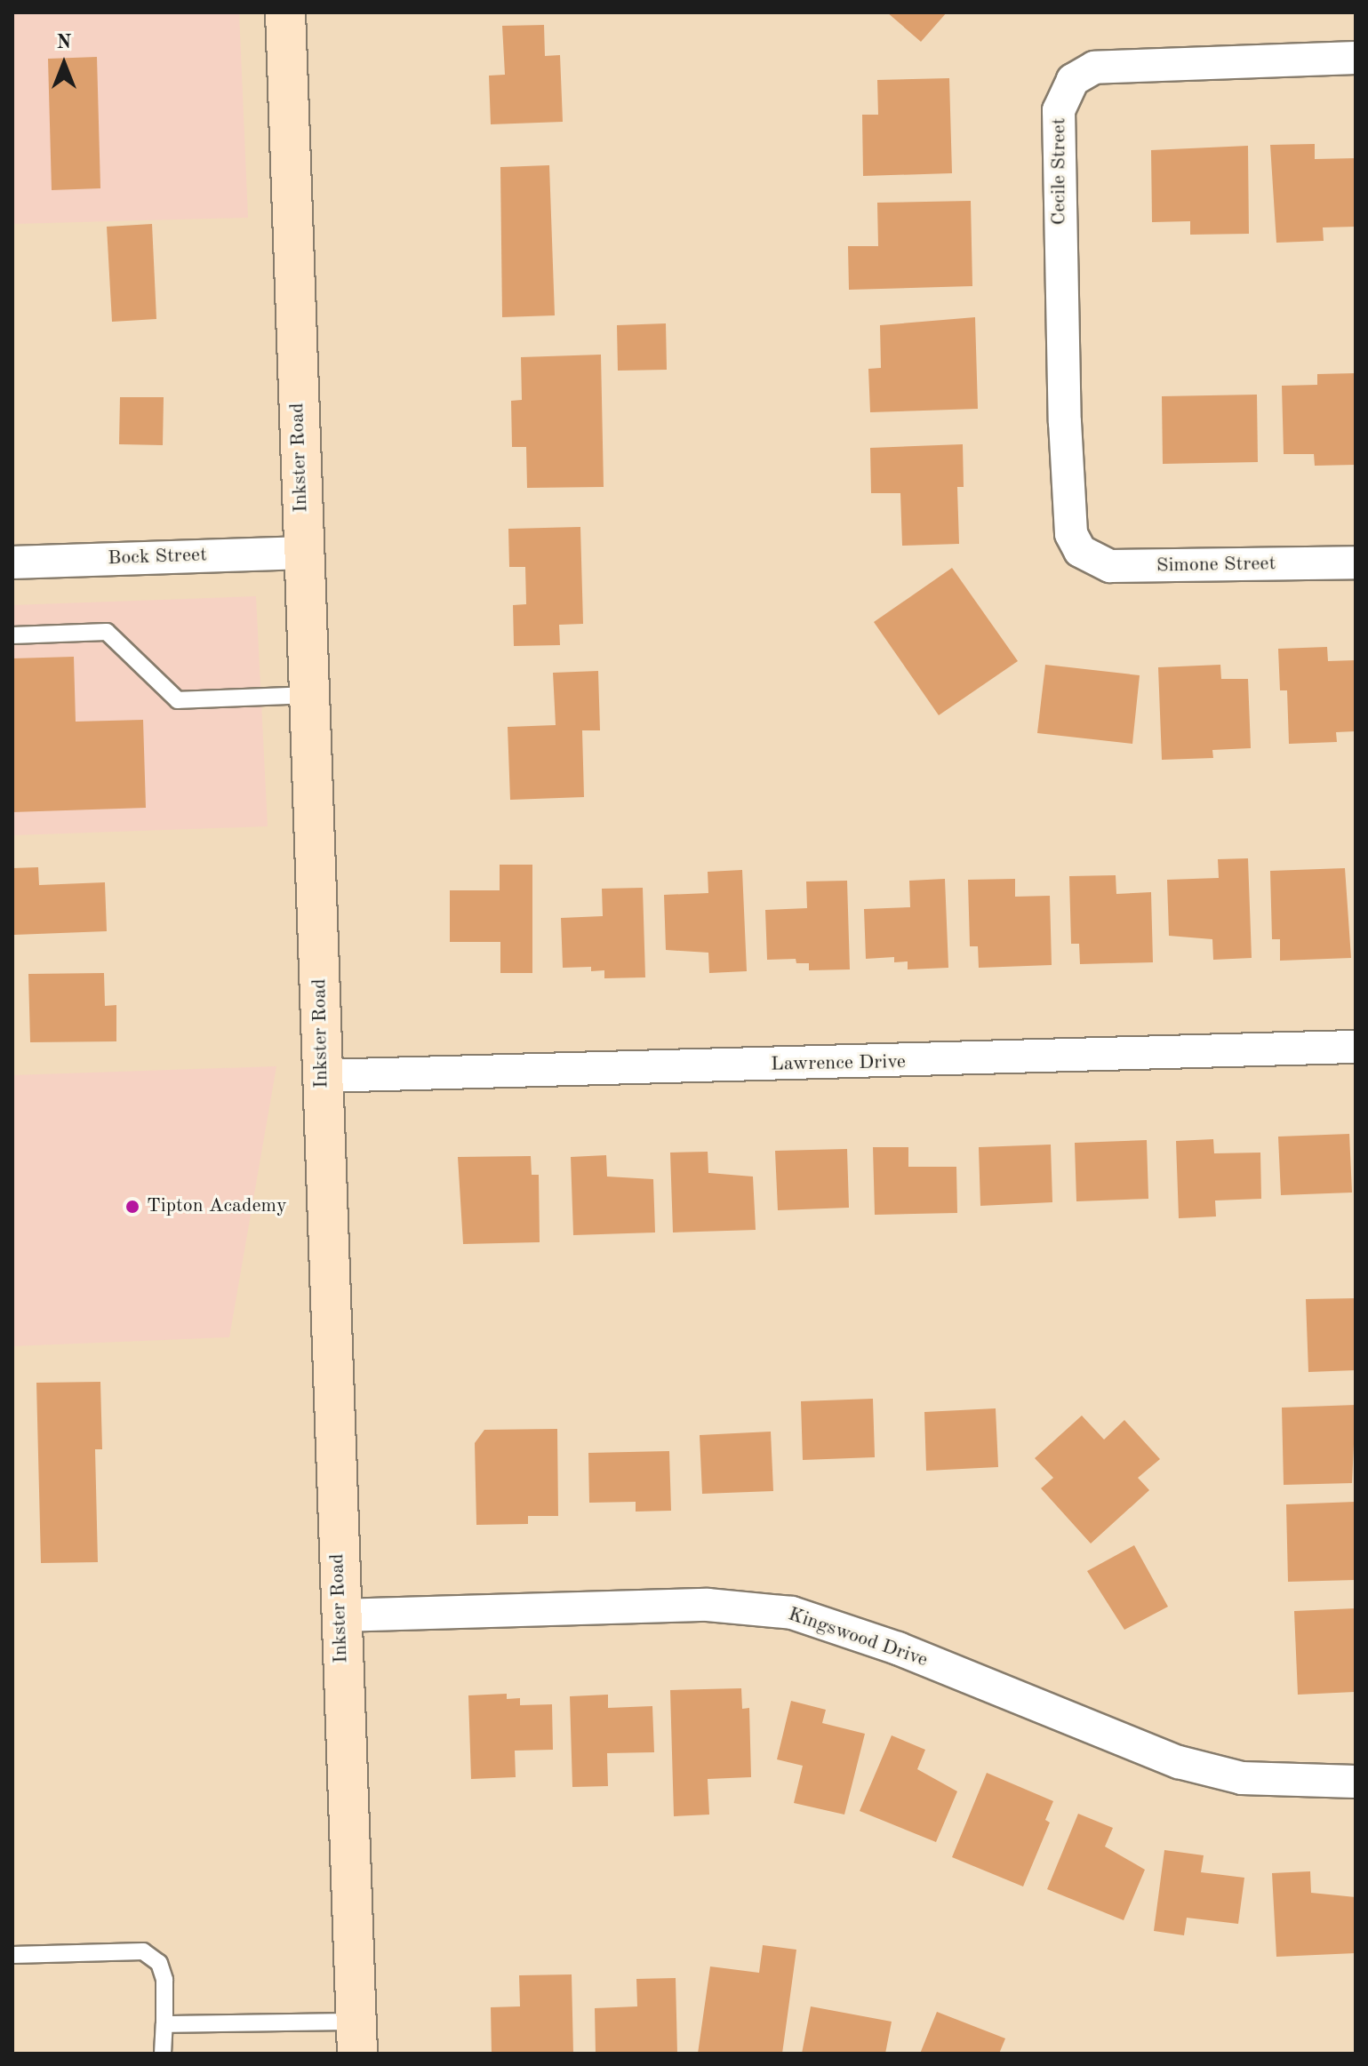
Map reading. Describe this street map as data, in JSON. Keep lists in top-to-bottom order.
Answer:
{
  "streets": {
    "main road": ["Inkster Road"],
    "street": [
      "Cecile Street",
      "Bock Street",
      "Simone Street",
      "Lawrence Drive",
      "Kingswood Drive"
    ]
  },
  "crossings": [
    ["Cecile Street", "Simone Street"],
    ["Inkster Road", "Bock Street"],
    ["Inkster Road", "Lawrence Drive"],
    ["Inkster Road", "Kingswood Drive"]
  ],
  "places": ["Tipton Academy"],
  "north": "top"
}
